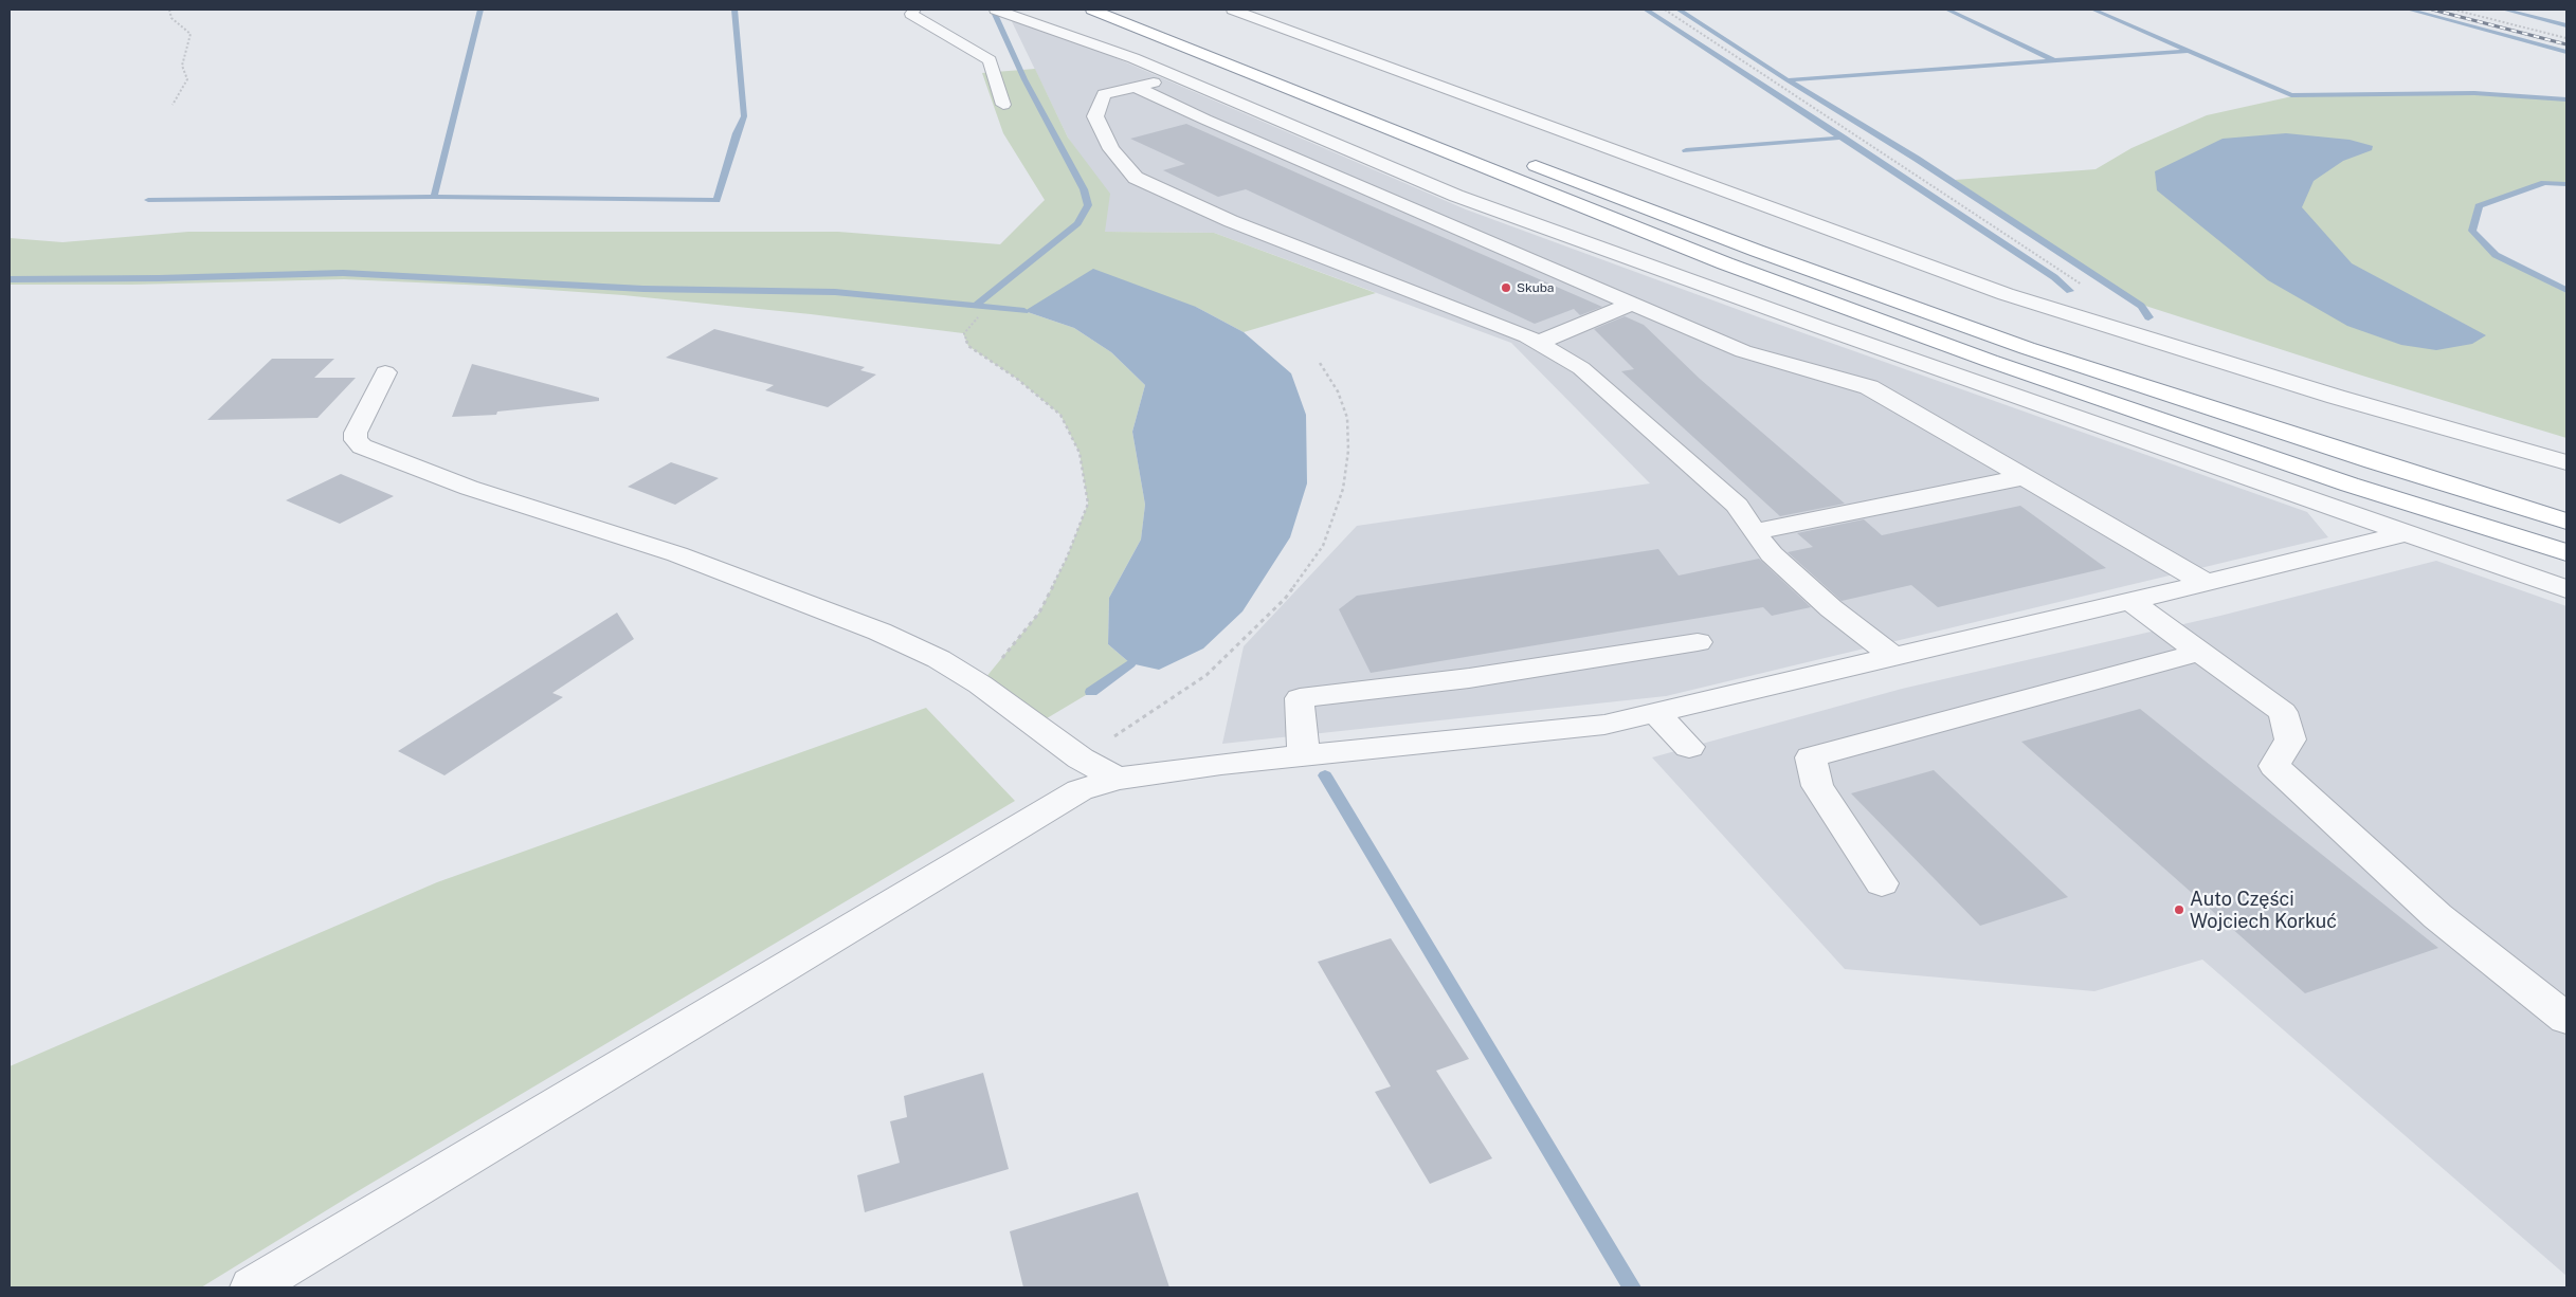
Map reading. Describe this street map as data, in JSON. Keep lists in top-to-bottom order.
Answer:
{
  "places": ["Skuba", "Auto Części Wojciech Korkuć"]
}
